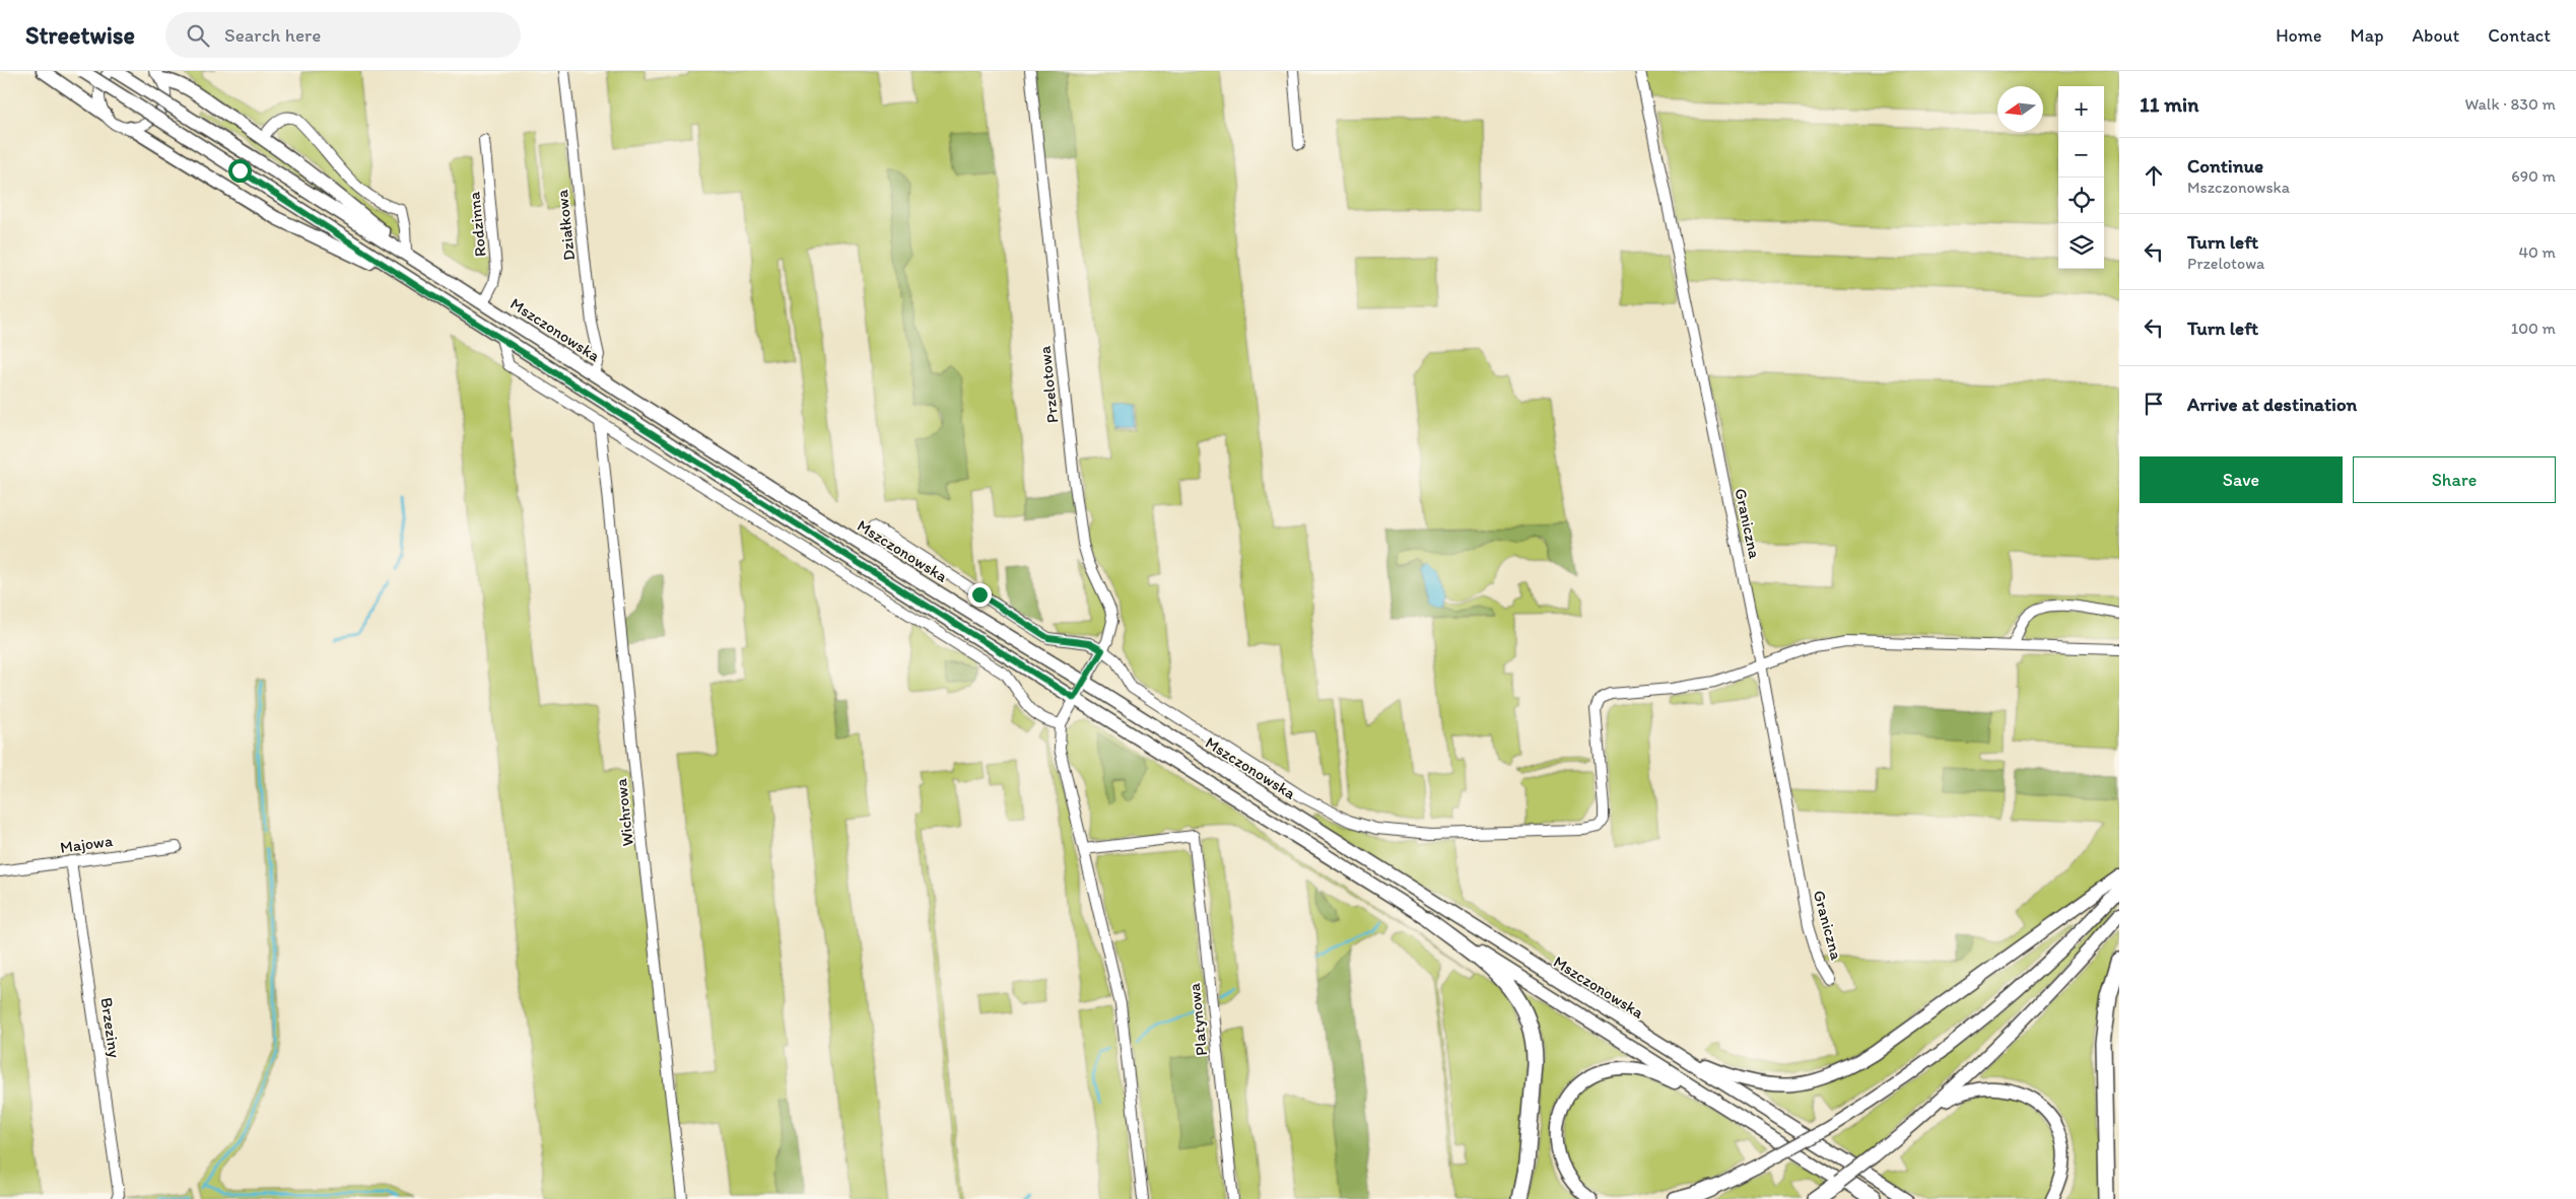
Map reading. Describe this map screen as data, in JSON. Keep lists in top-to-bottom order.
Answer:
{
  "streets": {
    "main road": ["Mszczonowska"],
    "street": [
      "Rodzinna",
      "Działkowa",
      "Przelotowa",
      "Graniczna",
      "Wichrowa",
      "Majowa",
      "Platynowa",
      "Brzeziny"
    ]
  },
  "crossings": [
    ["Rodzinna", "Mszczonowska"],
    ["Działkowa", "Mszczonowska"],
    ["Mszczonowska", "Przelotowa"],
    ["Majowa", "Brzeziny"]
  ],
  "north": "left",
  "page": {
    "header": "Streetwise",
    "search": "Search here",
    "nav": [
      "Home",
      "Map",
      "About",
      "Contact"
    ],
    "heading": ["11 min", "Walk · 830 m"],
    "map_buttons": ["+", "−"],
    "list": [
      ["Continue", "Mszczonowska", "690 m"],
      ["Turn left", "Przelotowa", "40 m"],
      ["Turn left", "100 m"],
      "Arrive at destination"
    ],
    "buttons": ["Save", "Share"]
  }
}
